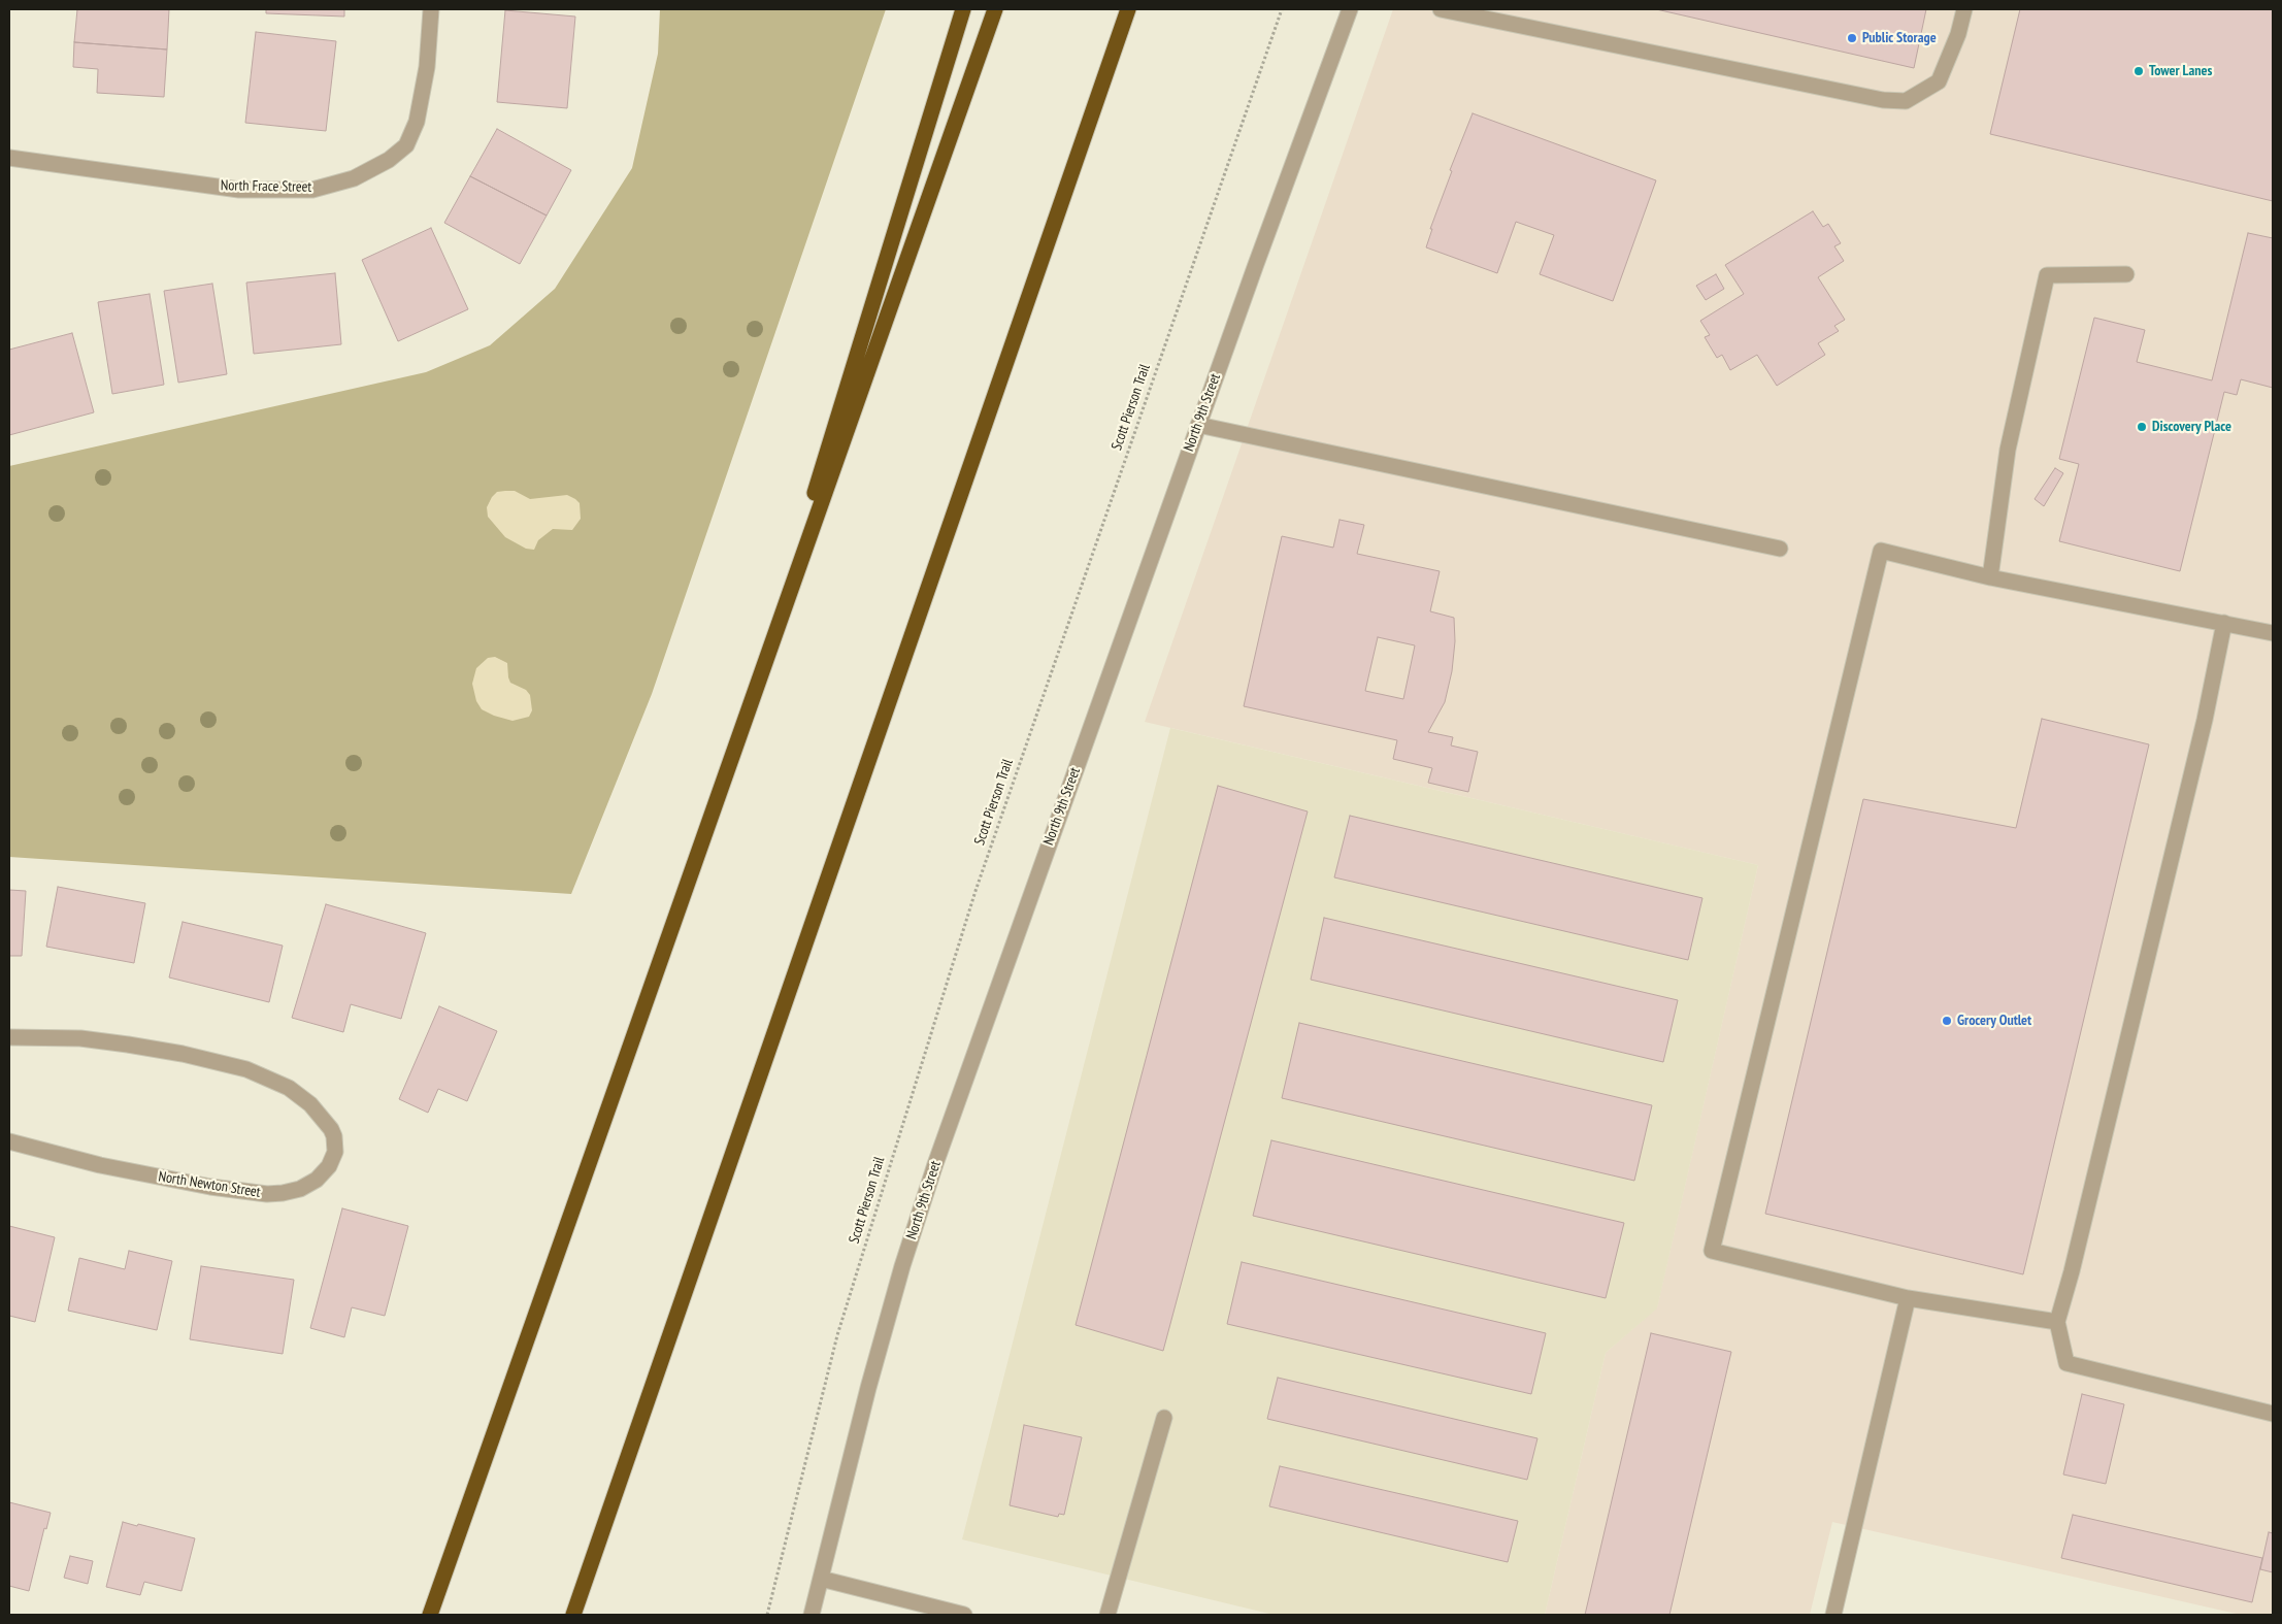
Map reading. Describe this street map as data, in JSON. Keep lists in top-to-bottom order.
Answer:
{
  "streets": {
    "street": ["North Frace Street", "North 9th Street", "North Newton Street"],
    "path": ["Scott Pierson Trail"]
  },
  "places": [
    "Public Storage",
    "Tower Lanes",
    "Discovery Place",
    "Grocery Outlet"
  ]
}
